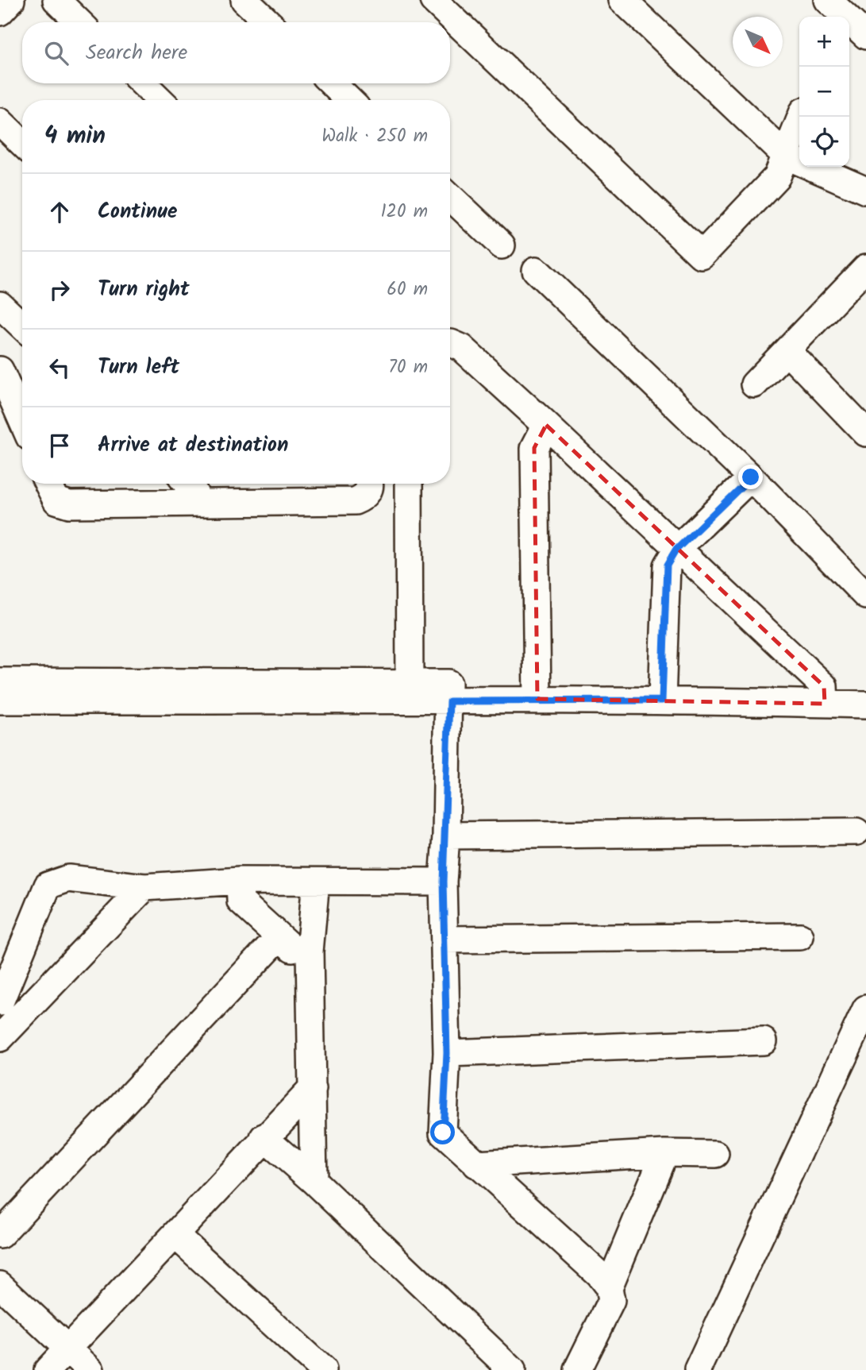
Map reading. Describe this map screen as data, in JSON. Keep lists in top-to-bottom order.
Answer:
{
  "north": "bottom right",
  "page": {
    "map_buttons": ["+", "−"],
    "search": "Search here",
    "heading": ["4 min", "Walk · 250 m"],
    "list": [
      ["Continue", "120 m"],
      ["Turn right", "60 m"],
      ["Turn left", "70 m"],
      "Arrive at destination"
    ]
  }
}
